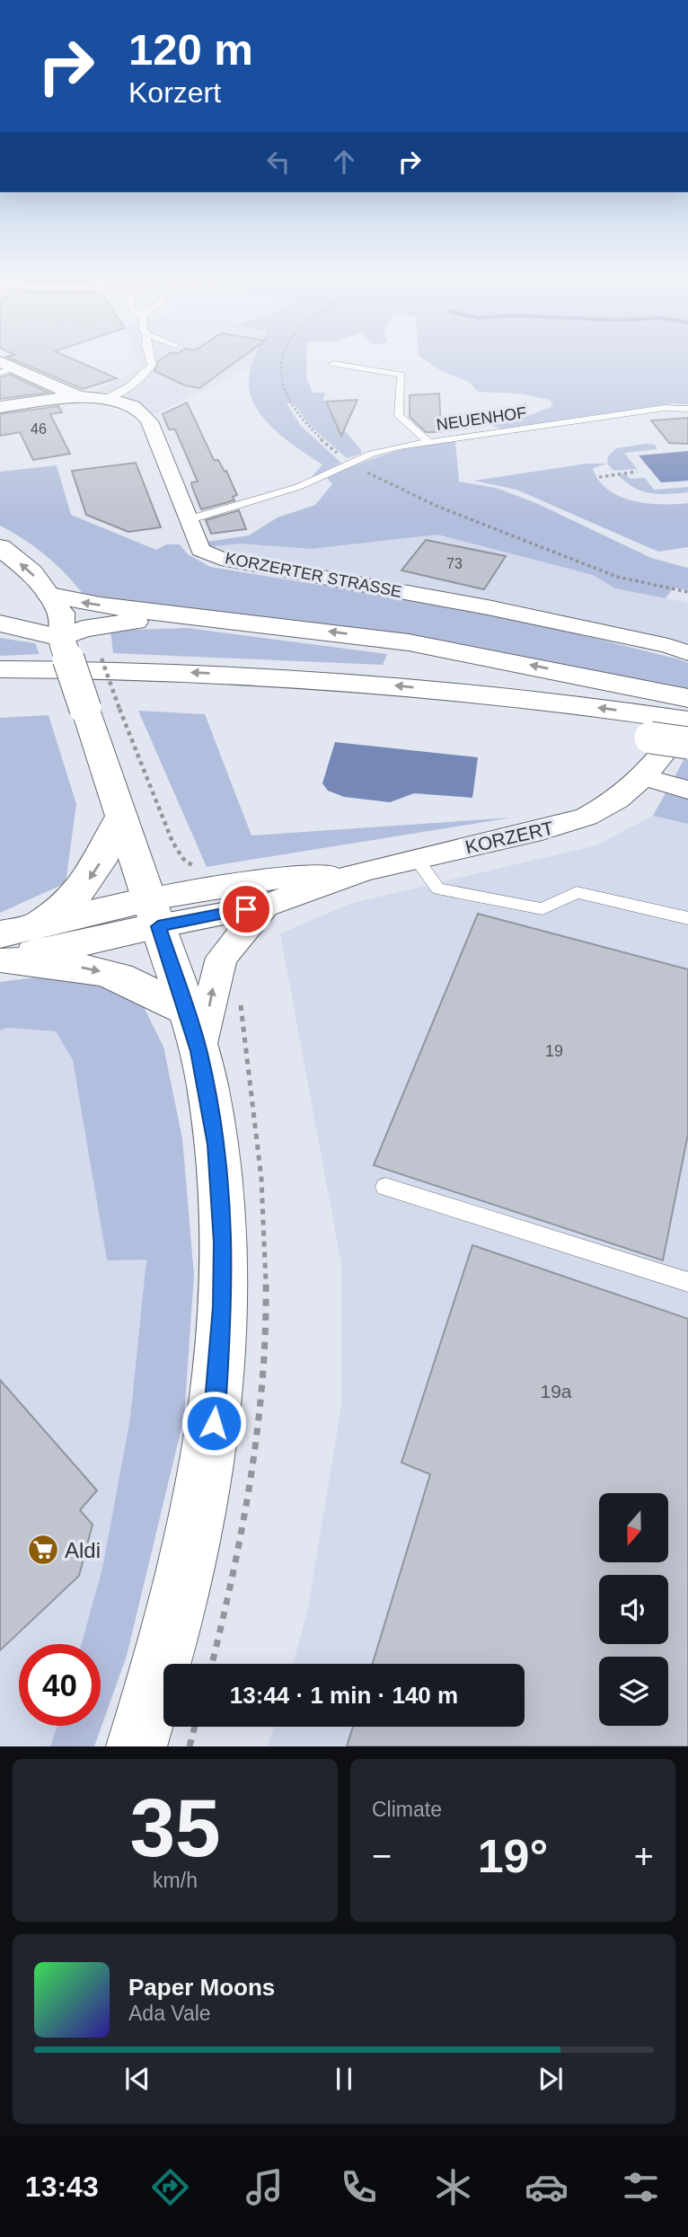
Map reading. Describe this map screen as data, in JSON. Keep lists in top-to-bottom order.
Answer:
{
  "streets": {
    "street": ["KORZERTER STRASSE", "KORZERT"],
    "lane": ["NEUENHOF"]
  },
  "crossings": [
    ["NEUENHOF", "KORZERTER STRASSE"]
  ],
  "places": {
    "supermarket": ["Aldi"]
  },
  "house_numbers": [
    "46",
    "73",
    "19",
    "19a"
  ],
  "north": "bottom",
  "page": {
    "turn": ["120 m", "Korzert"],
    "limit": "40",
    "trip": "13:44 · 1 min · 140 m",
    "tile": [
      ["35", "km/h"],
      "Climate"
    ],
    "heat": ["−", "19°", "+"],
    "song": ["Paper Moons", "Ada Vale"],
    "tabs": "13:43"
  }
}
